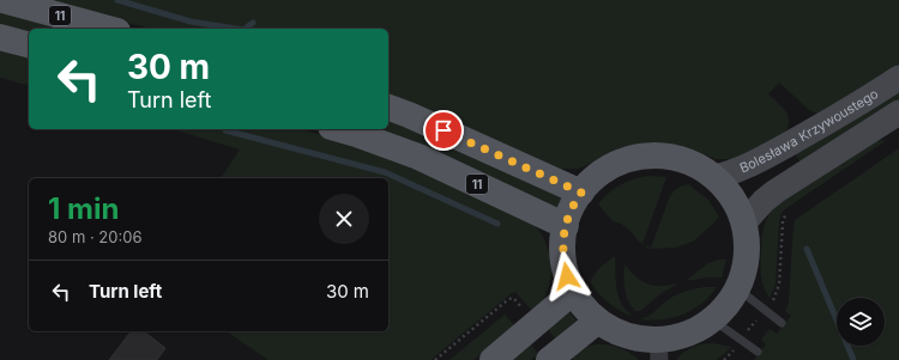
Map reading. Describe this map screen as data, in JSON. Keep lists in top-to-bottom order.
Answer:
{
  "streets": {
    "main road": ["11", "Bolesława Krzywoustego"]
  },
  "page": {
    "turn": ["30 m", "Turn left"],
    "heading": ["1 min", "80 m · 20:06"],
    "list": [
      {
        "name": "Turn left",
        "value": "30 m"
      }
    ]
  }
}
